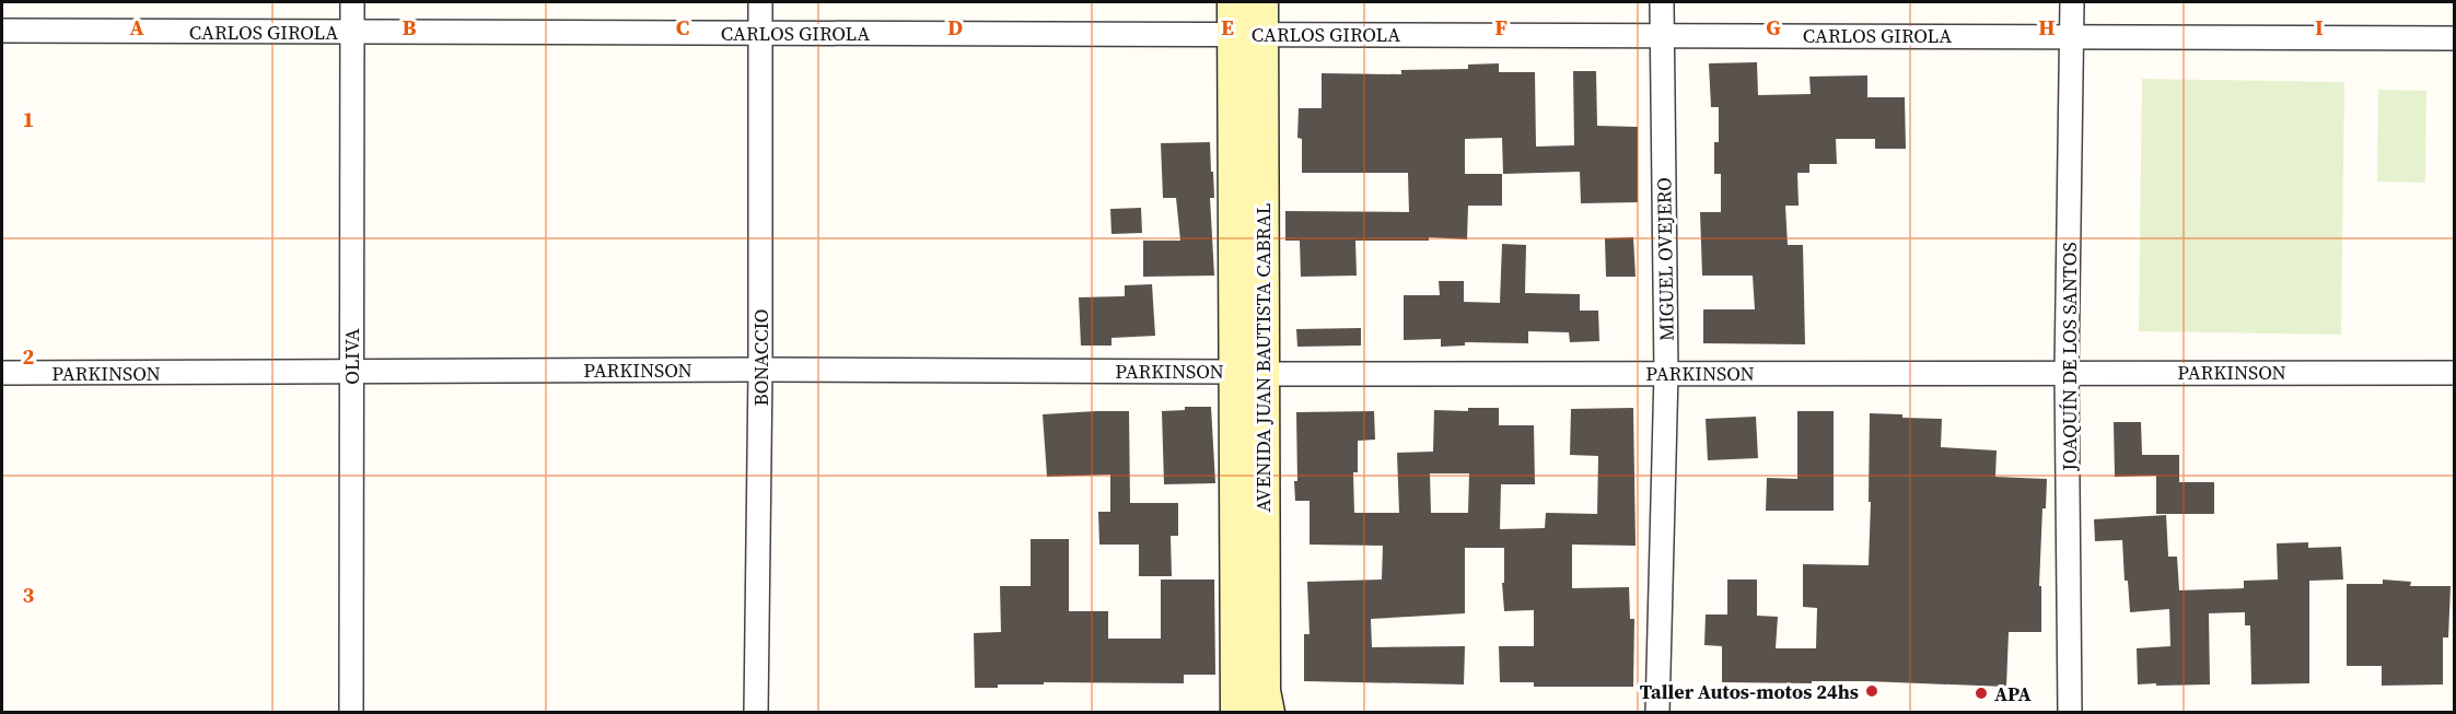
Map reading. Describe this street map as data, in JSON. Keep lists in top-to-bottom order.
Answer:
{
  "streets": {
    "main road": ["AVENIDA JUAN BAUTISTA CABRAL"],
    "street": [
      "CARLOS GIROLA",
      "MIGUEL OVEJERO",
      "OLIVA",
      "JOAQUÍN DE LOS SANTOS",
      "BONACCIO",
      "PARKINSON"
    ]
  },
  "crossings": [
    ["CARLOS GIROLA", "MIGUEL OVEJERO"],
    ["CARLOS GIROLA", "OLIVA"],
    ["CARLOS GIROLA", "JOAQUÍN DE LOS SANTOS"],
    ["CARLOS GIROLA", "BONACCIO"],
    ["CARLOS GIROLA", "AVENIDA JUAN BAUTISTA CABRAL"],
    ["MIGUEL OVEJERO", "PARKINSON"],
    ["OLIVA", "PARKINSON"],
    ["JOAQUÍN DE LOS SANTOS", "PARKINSON"],
    ["BONACCIO", "PARKINSON"],
    ["AVENIDA JUAN BAUTISTA CABRAL", "PARKINSON"]
  ],
  "places": ["Taller Autos-motos 24hs", "APA"],
  "grid": {
    "columns": [
      "A",
      "B",
      "C",
      "D",
      "E",
      "F",
      "G",
      "H",
      "I"
    ],
    "rows": ["1", "2", "3"]
  }
}
